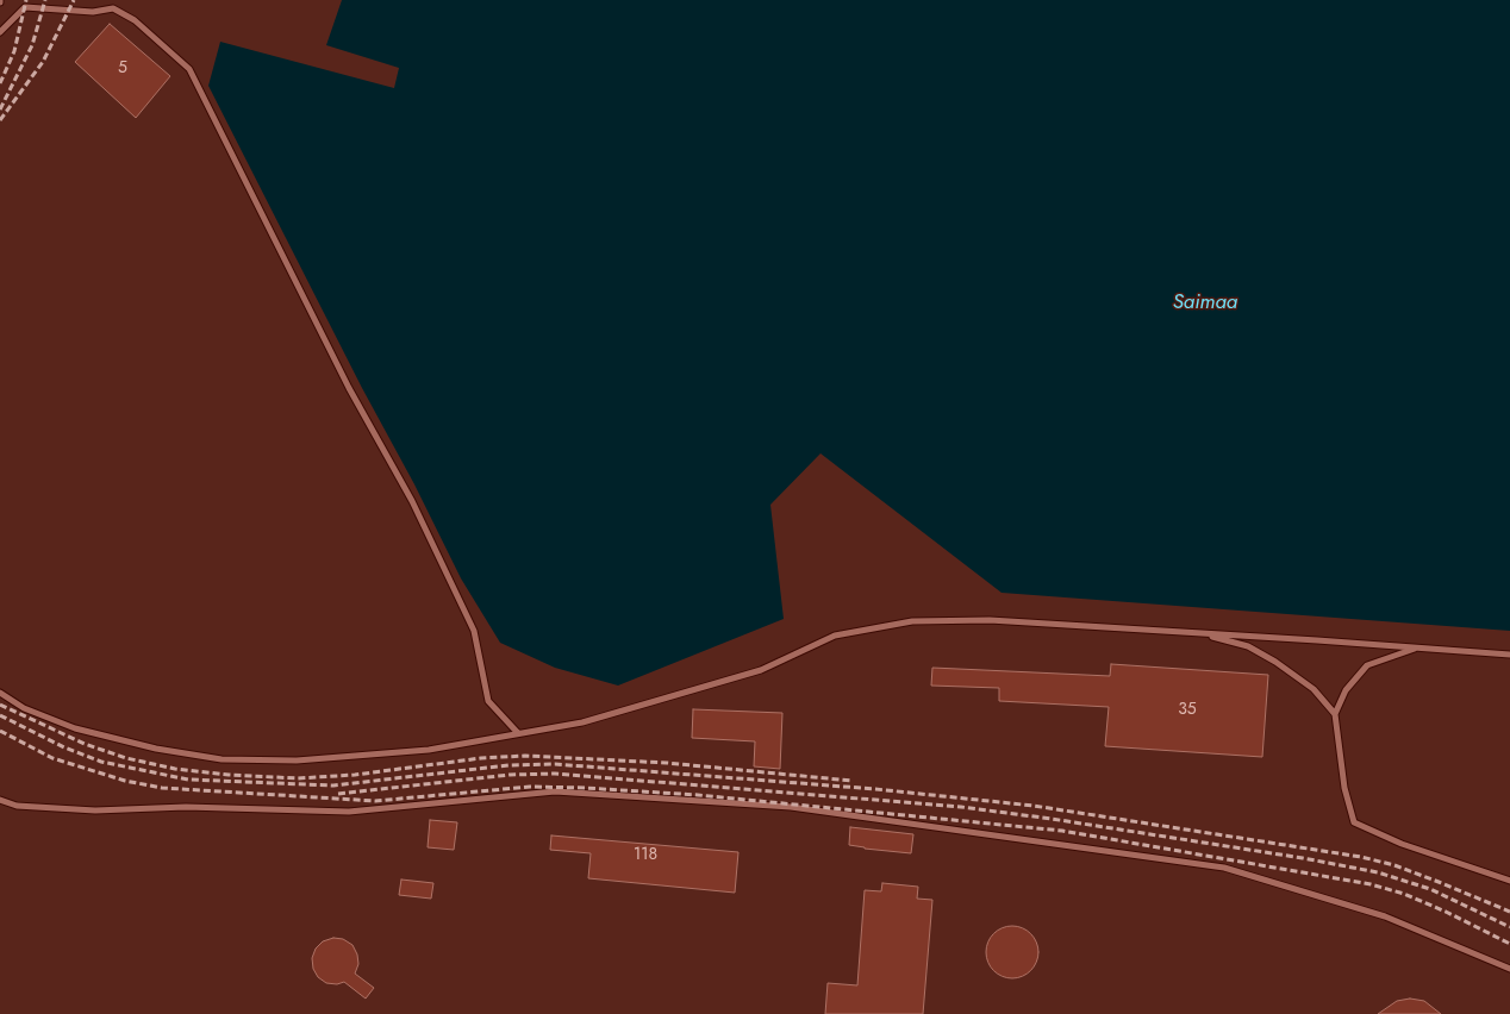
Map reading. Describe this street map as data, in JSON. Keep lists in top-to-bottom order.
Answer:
{
  "water": ["Saimaa"],
  "house_numbers": ["5", "35", "118"]
}
